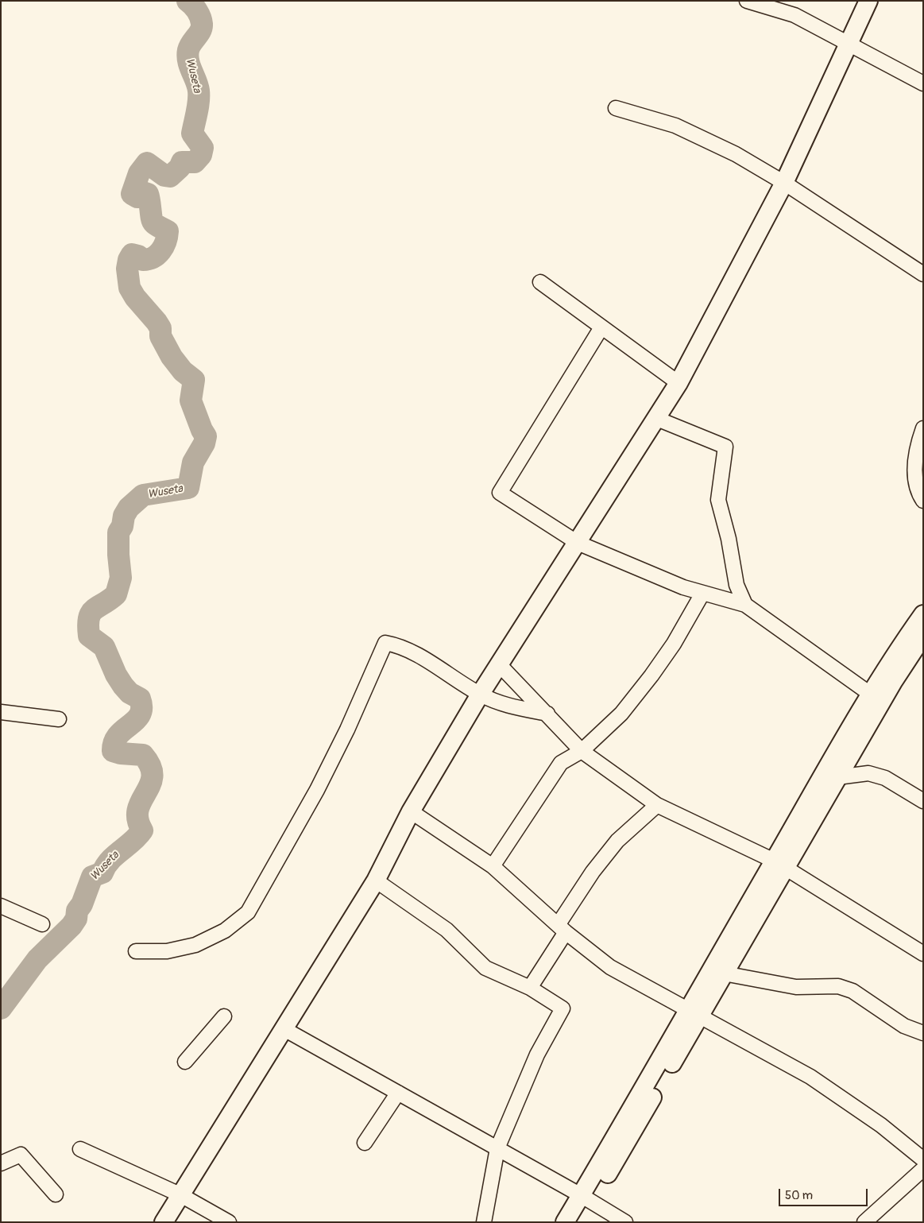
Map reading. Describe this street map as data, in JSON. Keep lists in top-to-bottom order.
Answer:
{
  "water": ["Wuseta"],
  "scale_bar": "50 m"
}
